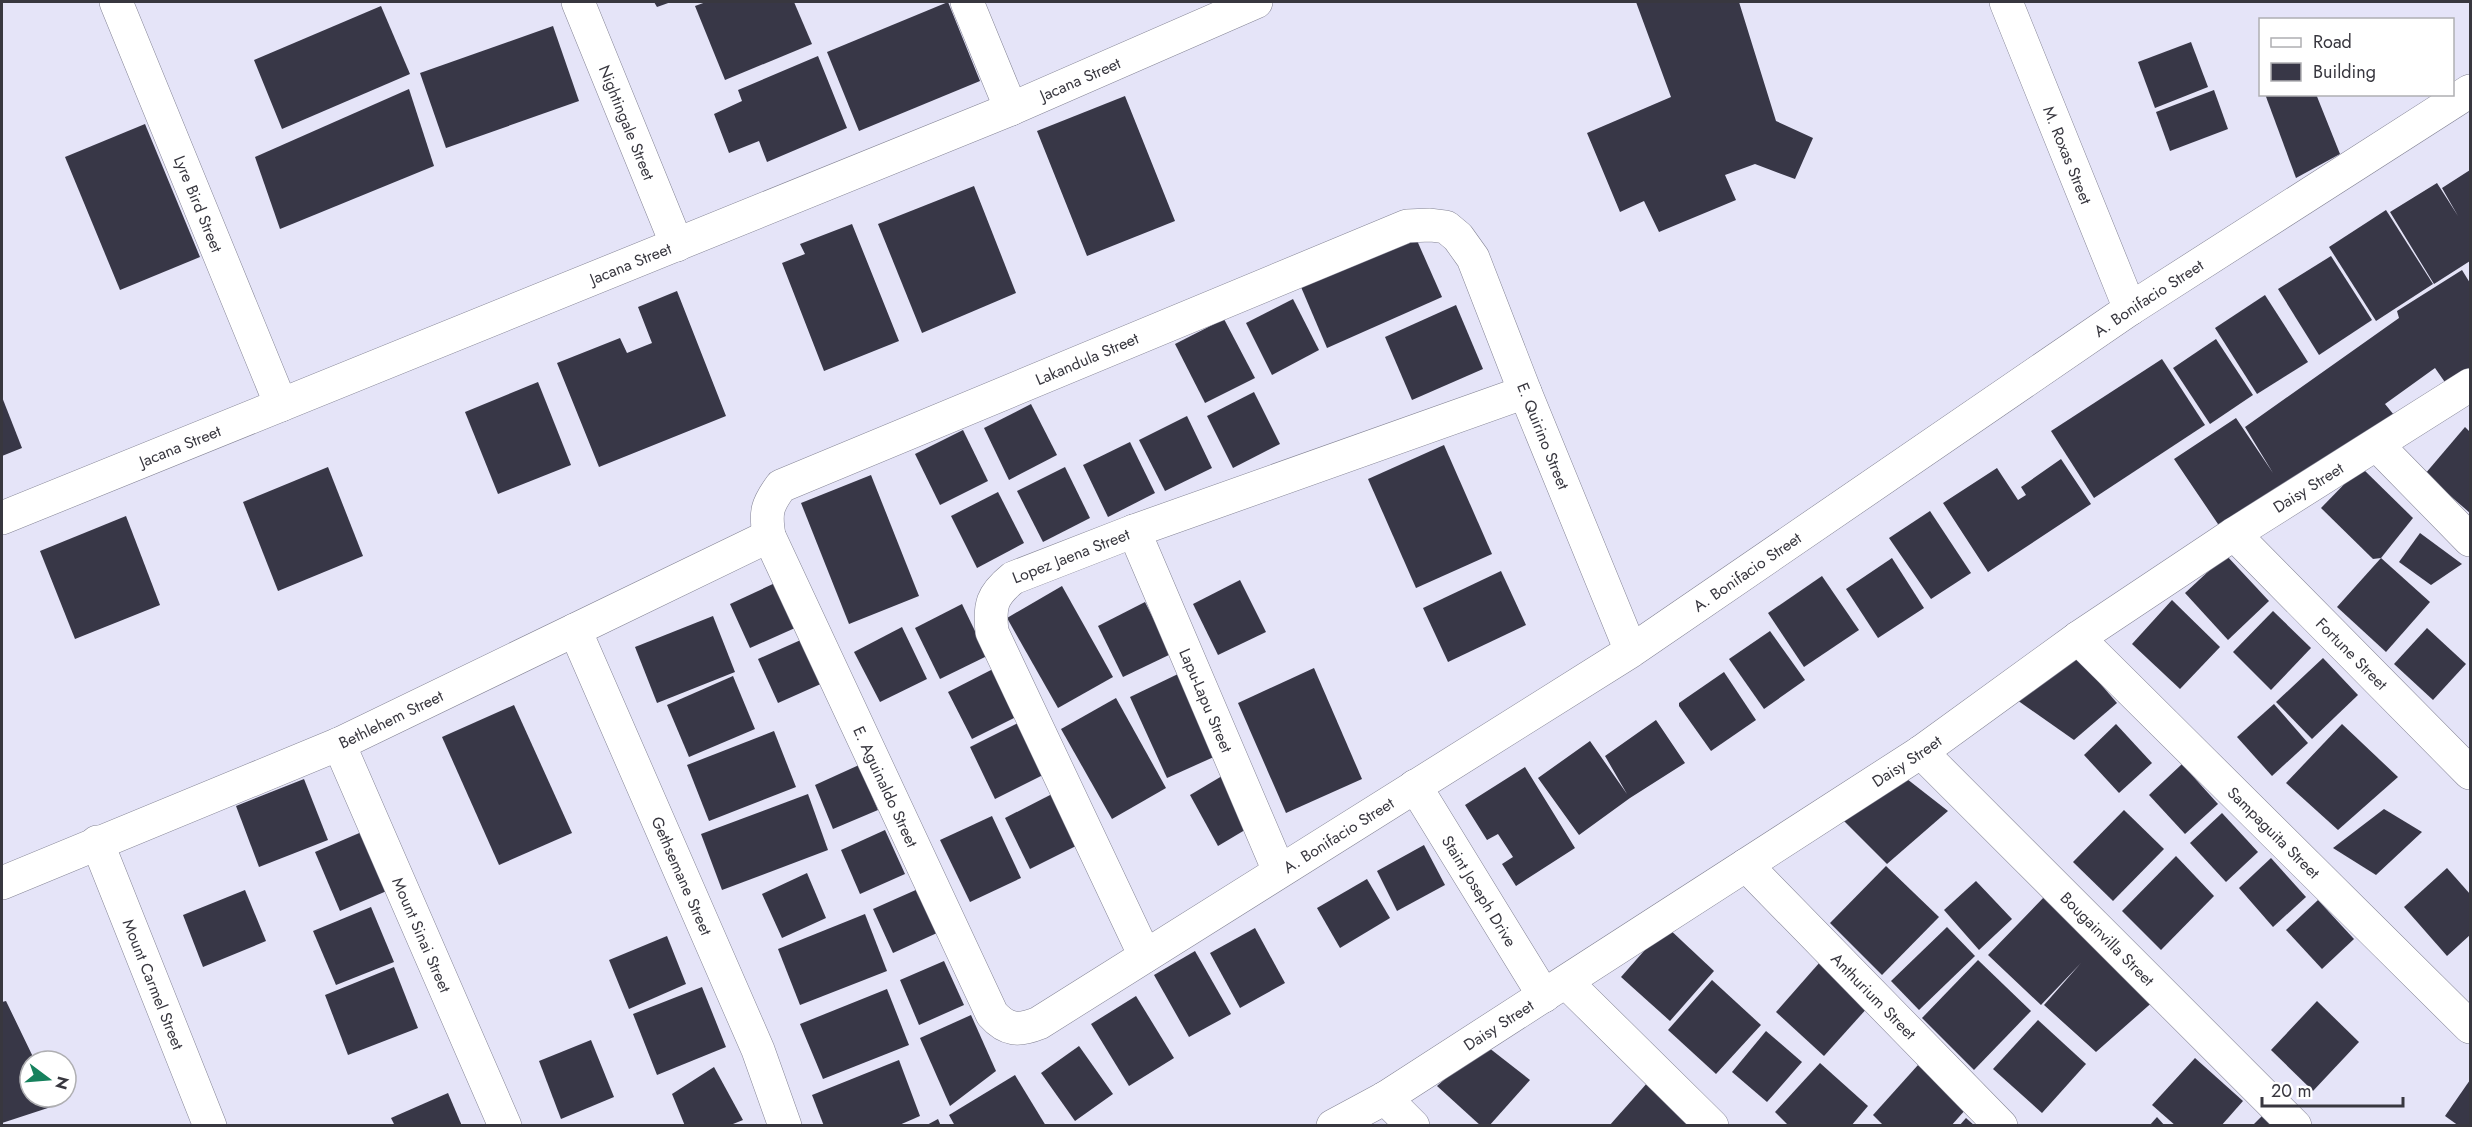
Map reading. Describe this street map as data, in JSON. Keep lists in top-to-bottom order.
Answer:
{
  "streets": {
    "street": [
      "Jacana Street",
      "Nightingale Street",
      "M. Roxas Street",
      "Lyre Bird Street",
      "A. Bonifacio Street",
      "Lakandula Street",
      "E. Quirino Street",
      "Daisy Street",
      "Lopez Jaena Street",
      "Fortune Street",
      "Lapu-Lapu Street",
      "Bethlehem Street",
      "E. Aguinaldo Street",
      "Sampaguita Street",
      "Gethsemane Street",
      "Staint Joseph Drive",
      "Mount Sinai Street",
      "Bougainvilla Street",
      "Mount Carmel Street",
      "Anthurium Street"
    ]
  },
  "crossings": [
    ["Jacana Street", "Nightingale Street"],
    ["Jacana Street", "Lyre Bird Street"],
    ["M. Roxas Street", "A. Bonifacio Street"],
    ["A. Bonifacio Street", "E. Quirino Street"],
    ["A. Bonifacio Street", "Lopez Jaena Street"],
    ["A. Bonifacio Street", "Lapu-Lapu Street"],
    ["A. Bonifacio Street", "E. Aguinaldo Street"],
    ["A. Bonifacio Street", "Staint Joseph Drive"],
    ["Lakandula Street", "E. Quirino Street"],
    ["Lakandula Street", "Bethlehem Street"],
    ["Lakandula Street", "E. Aguinaldo Street"],
    ["E. Quirino Street", "Lopez Jaena Street"],
    ["Daisy Street", "Fortune Street"],
    ["Daisy Street", "Sampaguita Street"],
    ["Daisy Street", "Staint Joseph Drive"],
    ["Daisy Street", "Bougainvilla Street"],
    ["Daisy Street", "Anthurium Street"],
    ["Lopez Jaena Street", "Lapu-Lapu Street"],
    ["Bethlehem Street", "E. Aguinaldo Street"],
    ["Bethlehem Street", "Gethsemane Street"],
    ["Bethlehem Street", "Mount Sinai Street"],
    ["Bethlehem Street", "Mount Carmel Street"]
  ],
  "legend": ["Road", "Building"],
  "scale_bar": "20 m",
  "north": "right"
}
